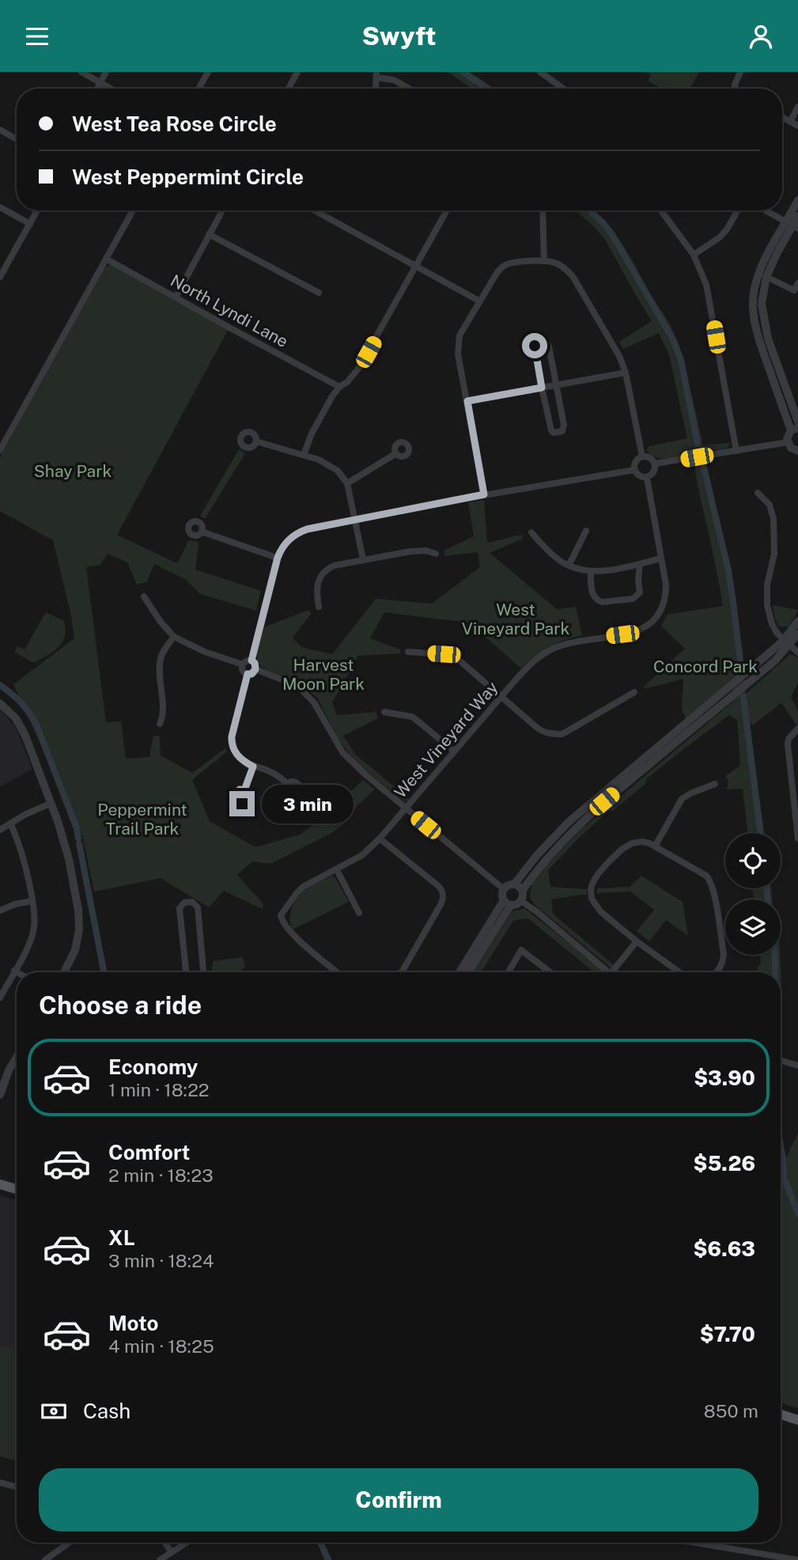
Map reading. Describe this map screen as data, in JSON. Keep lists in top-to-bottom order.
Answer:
{
  "streets": {
    "street": ["North Lyndi Lane", "West Vineyard Way"]
  },
  "parks": [
    "Shay Park",
    "West Vineyard Park",
    "Harvest Moon Park",
    "Concord Park",
    "Peppermint Trail Park"
  ],
  "page": {
    "header": "Swyft",
    "banner": ["West Tea Rose Circle", "West Peppermint Circle"],
    "bubble": "3 min",
    "heading": "Choose a ride",
    "list": [
      {
        "name": "Economy",
        "note": "1 min · 18:22",
        "value": "$3.90"
      },
      {
        "name": "Comfort",
        "note": "2 min · 18:23",
        "value": "$5.26"
      },
      {
        "name": "XL",
        "note": "3 min · 18:24",
        "value": "$6.63"
      },
      {
        "name": "Moto",
        "note": "4 min · 18:25",
        "value": "$7.70"
      }
    ],
    "pay": ["Cash", "850 m"],
    "buttons": "Confirm"
  }
}
